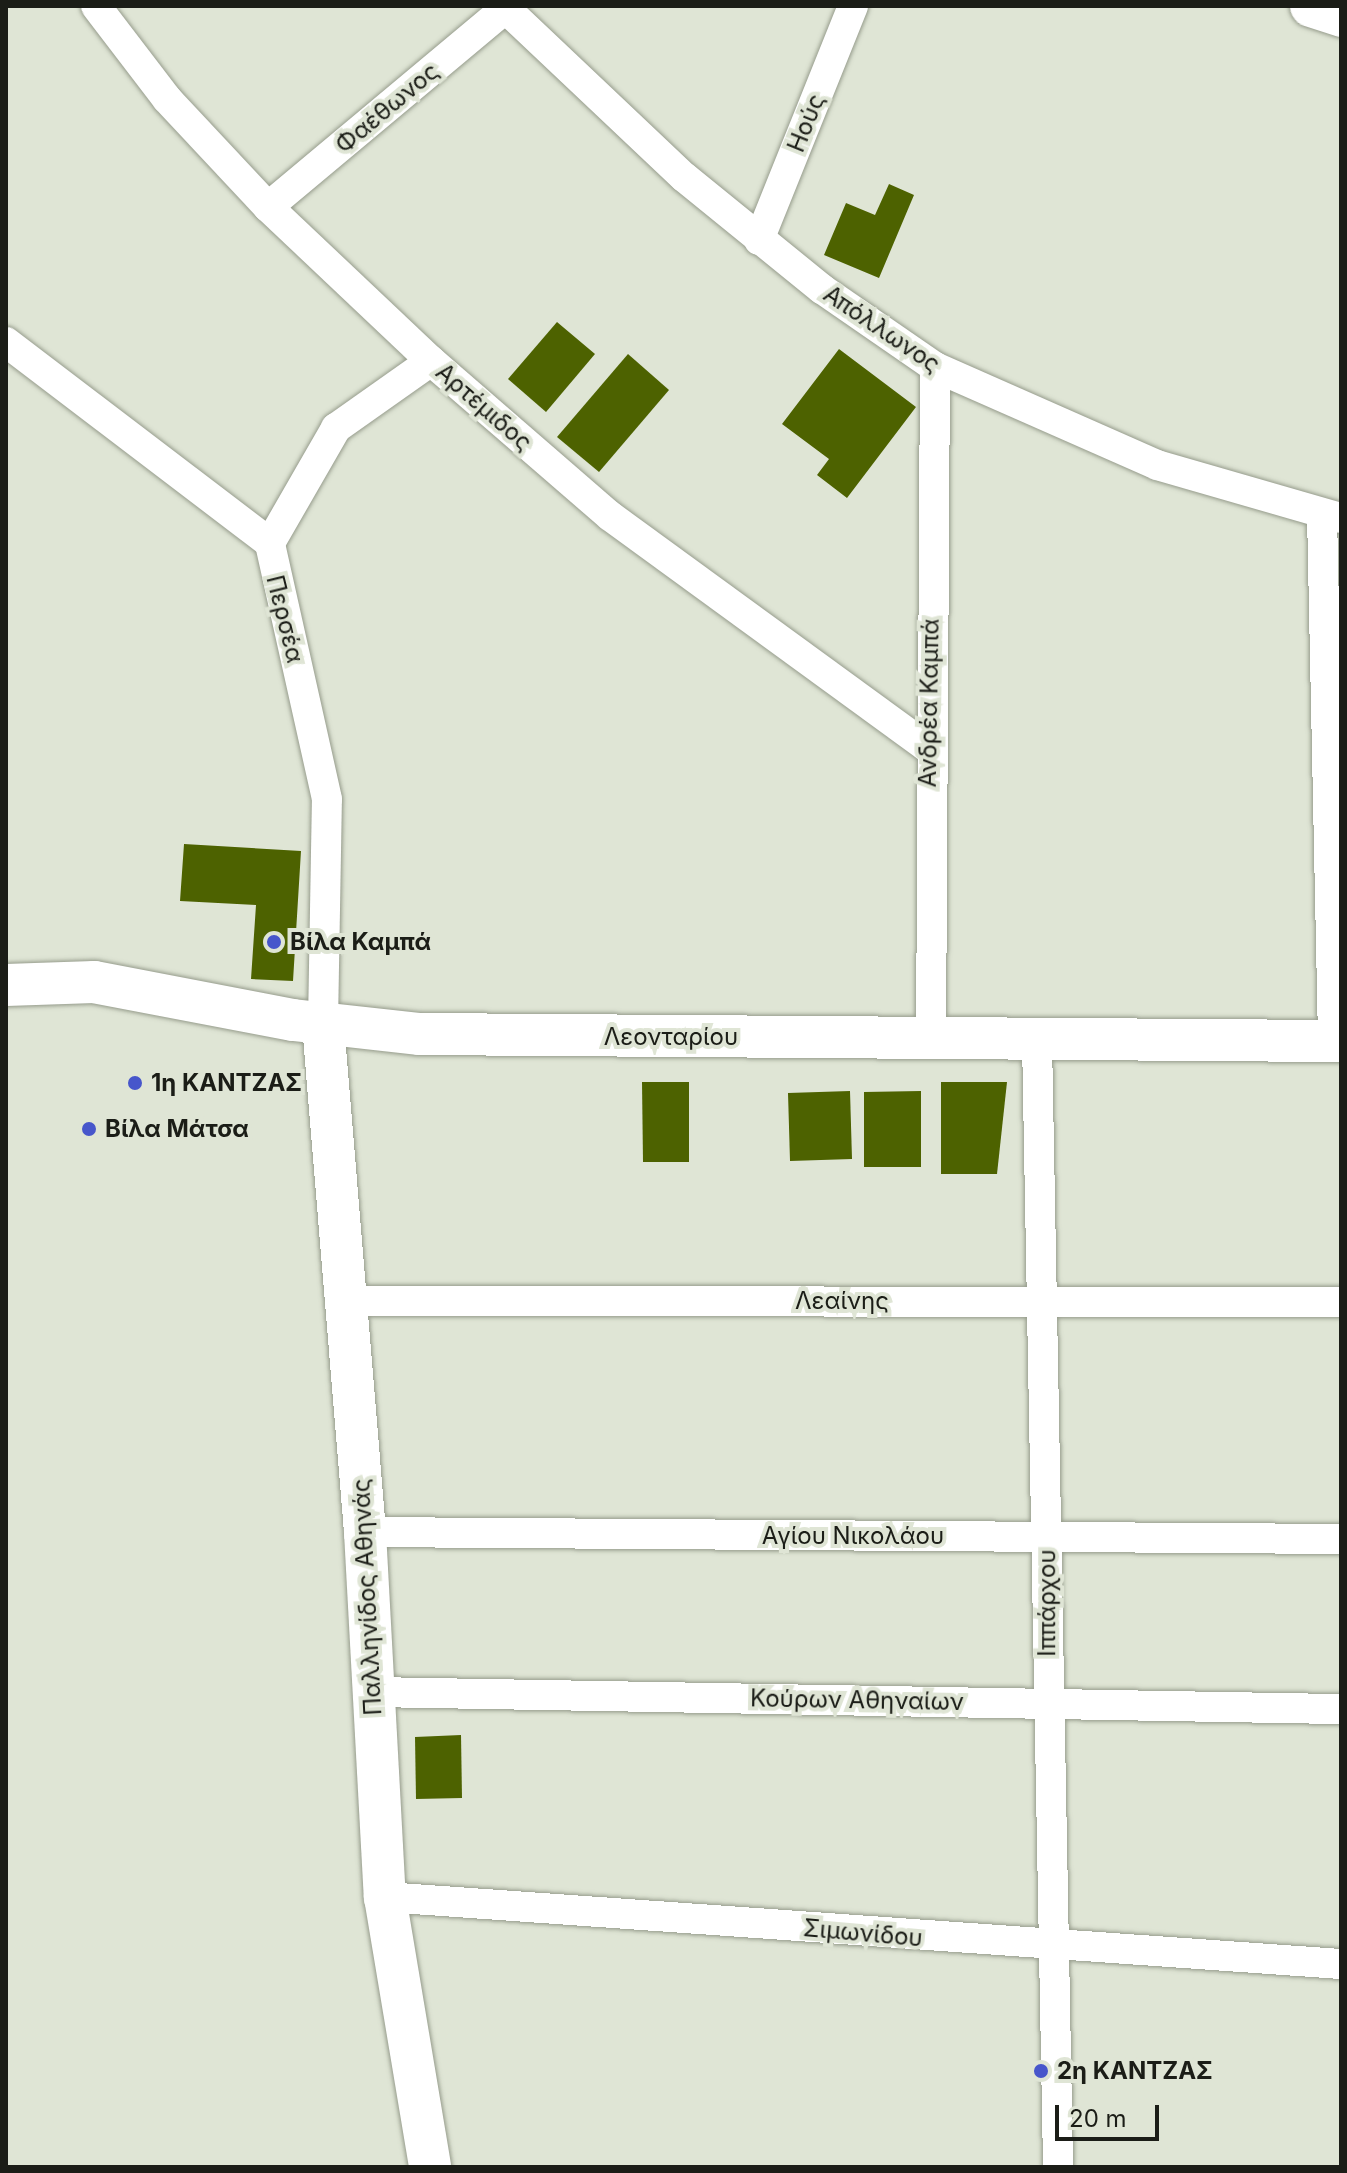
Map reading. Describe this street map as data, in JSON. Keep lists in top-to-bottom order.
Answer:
{
  "streets": {
    "street": [
      "Φαέθωνος",
      "Ηούς",
      "Απόλλωνος",
      "Αρτέμιδος",
      "Περσέα",
      "Ανδρέα Καμπά",
      "Λεονταρίου",
      "Λεαίνης",
      "Αγίου Νικολάου",
      "Παλληνίδος Αθηνάς",
      "Ιππάρχου",
      "Κούρων Αθηναίων",
      "Σιμωνίδου"
    ]
  },
  "crossings": [
    ["Φαέθωνος", "Απόλλωνος"],
    ["Φαέθωνος", "Αρτέμιδος"],
    ["Ηούς", "Απόλλωνος"],
    ["Απόλλωνος", "Ανδρέα Καμπά"],
    ["Αρτέμιδος", "Ανδρέα Καμπά"],
    ["Περσέα", "Λεονταρίου"],
    ["Περσέα", "Παλληνίδος Αθηνάς"],
    ["Ανδρέα Καμπά", "Λεονταρίου"],
    ["Λεονταρίου", "Παλληνίδος Αθηνάς"],
    ["Λεονταρίου", "Ιππάρχου"],
    ["Λεαίνης", "Παλληνίδος Αθηνάς"],
    ["Λεαίνης", "Ιππάρχου"],
    ["Αγίου Νικολάου", "Παλληνίδος Αθηνάς"],
    ["Αγίου Νικολάου", "Ιππάρχου"],
    ["Παλληνίδος Αθηνάς", "Κούρων Αθηναίων"],
    ["Παλληνίδος Αθηνάς", "Σιμωνίδου"],
    ["Ιππάρχου", "Κούρων Αθηναίων"],
    ["Ιππάρχου", "Σιμωνίδου"]
  ],
  "places": [
    "Βίλα Καμπά",
    "1η ΚΑΝΤΖΑΣ",
    "Βίλα Μάτσα",
    "2η ΚΑΝΤΖΑΣ"
  ],
  "scale_bar": "20 m"
}
